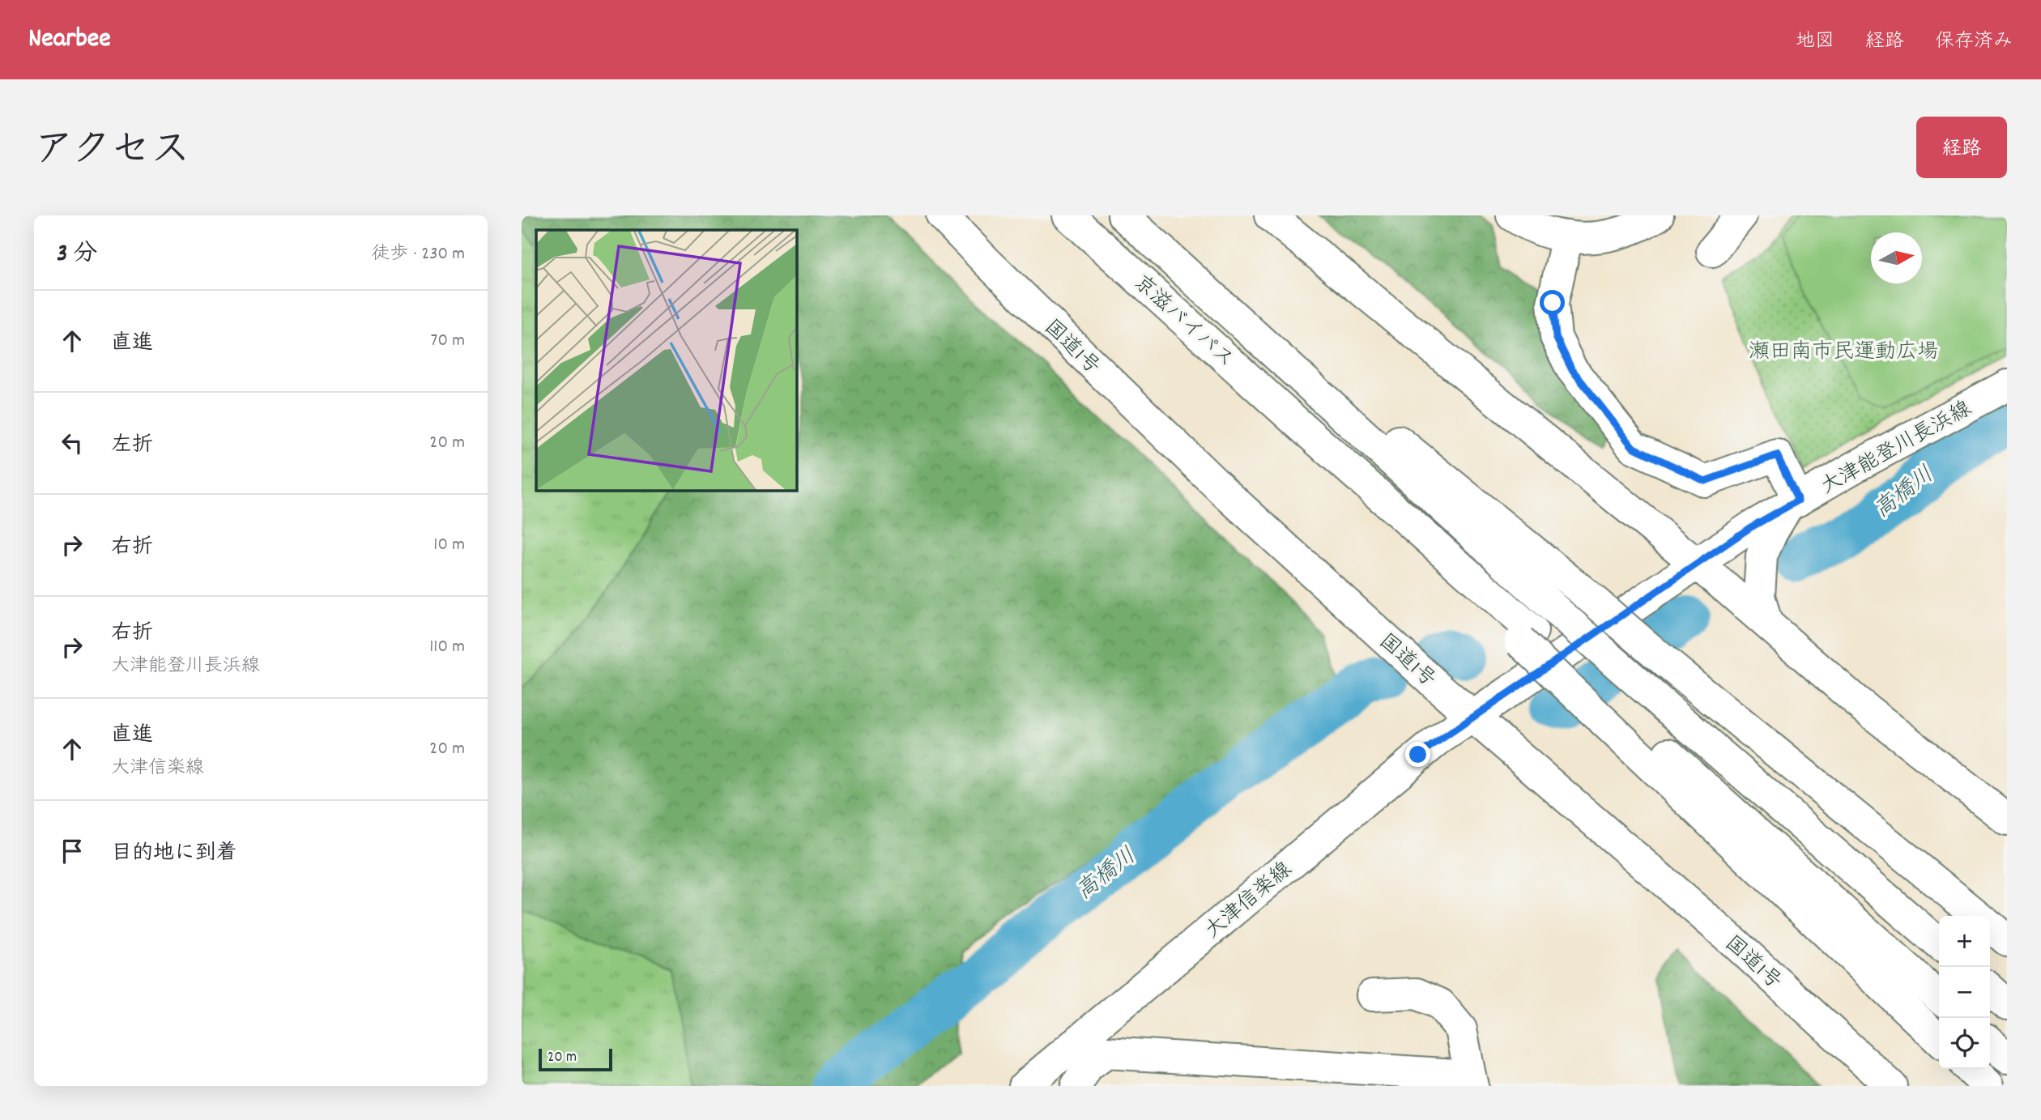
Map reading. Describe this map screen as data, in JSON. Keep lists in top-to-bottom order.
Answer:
{
  "streets": {
    "main road": [
      "京滋バイパス",
      "国道1号",
      "大津能登川長浜線",
      "大津信楽線"
    ]
  },
  "crossings": [
    ["国道1号", "大津能登川長浜線"],
    ["国道1号", "大津信楽線"],
    ["大津能登川長浜線", "大津信楽線"]
  ],
  "water": ["高橋川"],
  "parks": ["瀬田南市民運動広場"],
  "scale_bar": "20 m",
  "north": "right",
  "page": {
    "header": "Nearbee",
    "nav": ["地図", "経路", "保存済み"],
    "title": "アクセス",
    "buttons": "経路",
    "heading": ["3 分", "徒歩 · 230 m"],
    "list": [
      ["直進", "70 m"],
      ["左折", "20 m"],
      ["右折", "10 m"],
      ["右折", "大津能登川長浜線", "110 m"],
      ["直進", "大津信楽線", "20 m"],
      "目的地に到着"
    ],
    "map_buttons": ["+", "−"],
    "scale": "20 m"
  }
}
